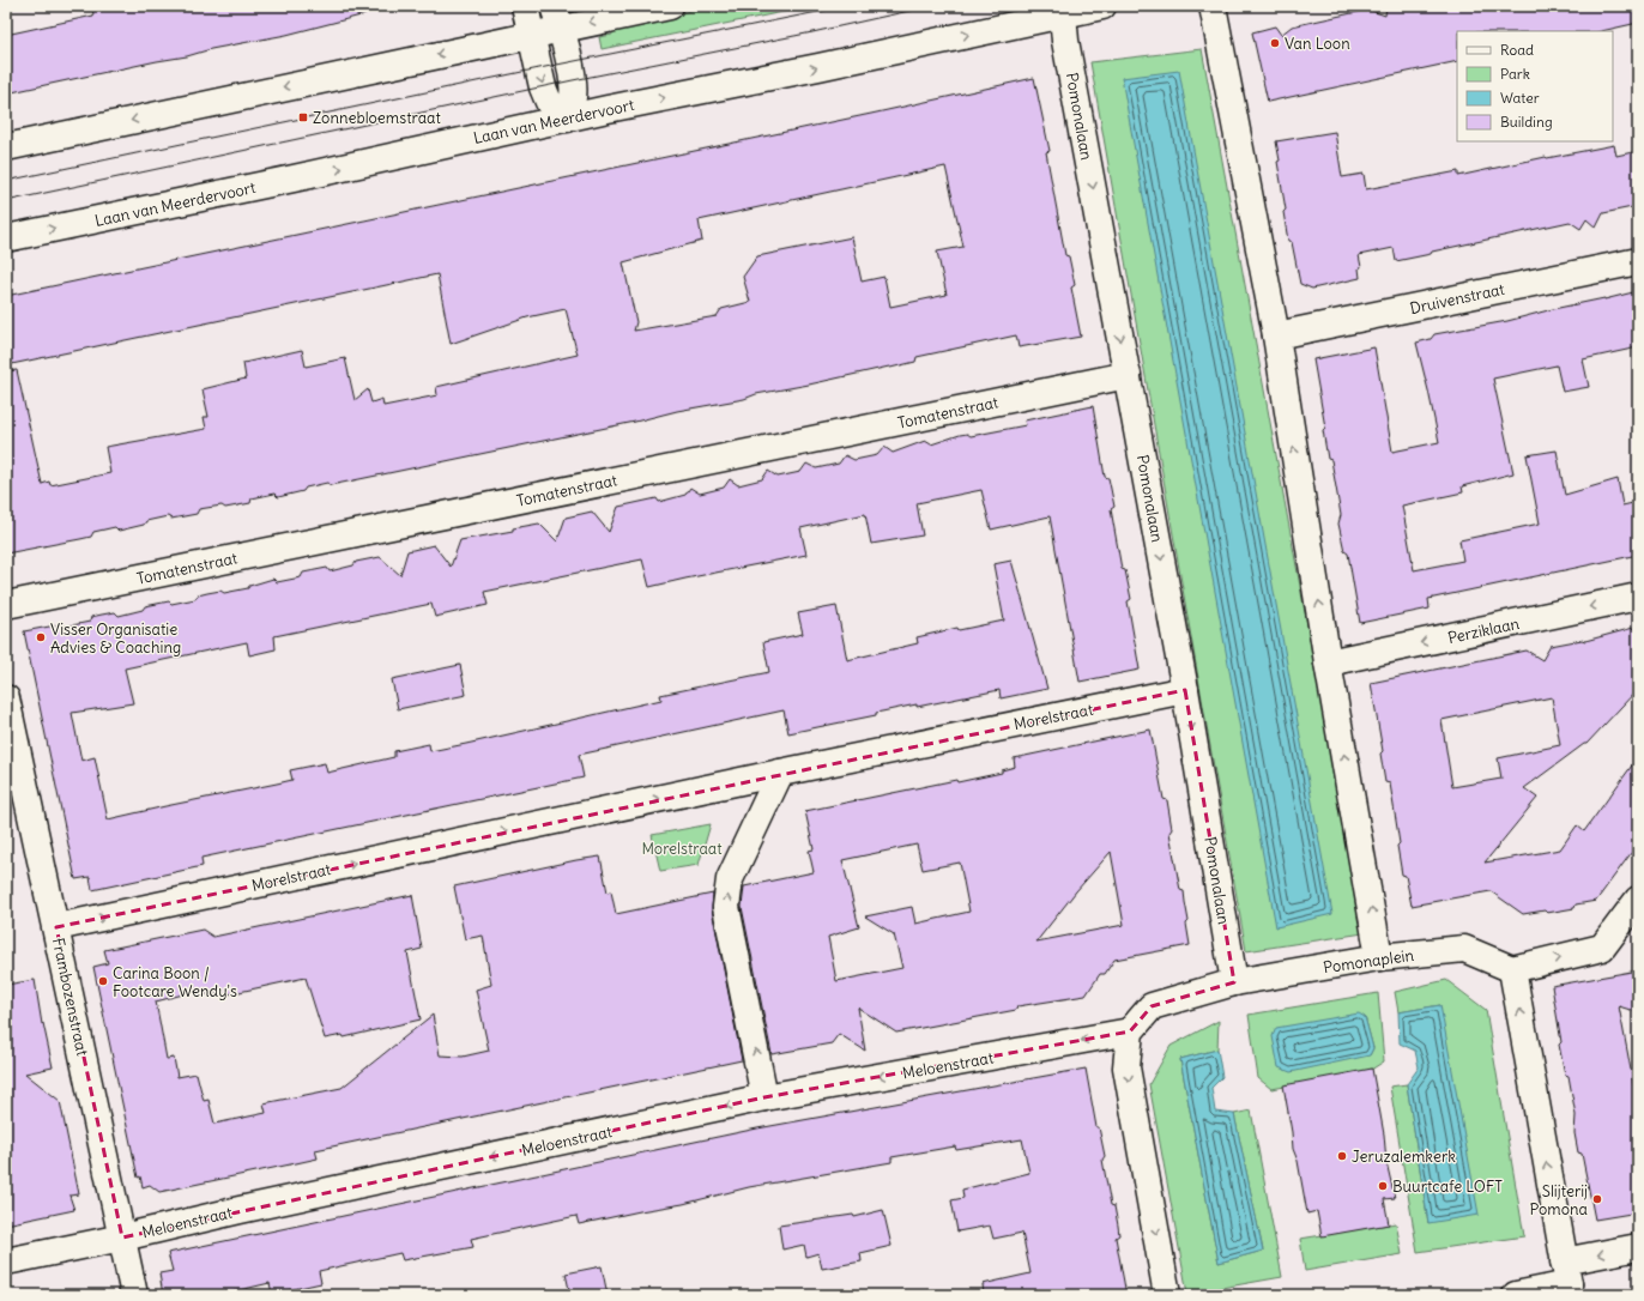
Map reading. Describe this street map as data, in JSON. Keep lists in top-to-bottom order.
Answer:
{
  "streets": {
    "street": [
      "Pomonalaan",
      "Laan van Meerdervoort",
      "Druivenstraat",
      "Tomatenstraat",
      "Perziklaan",
      "Morelstraat",
      "Pomonaplein",
      "Frambozenstraat",
      "Meloenstraat"
    ]
  },
  "crossings": [
    ["Pomonalaan", "Laan van Meerdervoort"],
    ["Pomonalaan", "Tomatenstraat"],
    ["Pomonalaan", "Morelstraat"],
    ["Pomonalaan", "Pomonaplein"],
    ["Morelstraat", "Frambozenstraat"],
    ["Pomonaplein", "Meloenstraat"],
    ["Frambozenstraat", "Meloenstraat"]
  ],
  "one_way": ["Perziklaan", "Morelstraat", "Meloenstraat"],
  "parks": ["Morelstraat"],
  "places": {
    "other": [
      "Van Loon",
      "Visser Organisatie Advies & Coaching",
      "Carina Boon / Footcare Wendy's",
      "Jeruzalemkerk",
      "Buurtcafe LOFT",
      "Slijterij Pomona"
    ],
    "transit": ["Zonnebloemstraat"]
  },
  "legend": [
    "Road",
    "Park",
    "Water",
    "Building"
  ]
}
